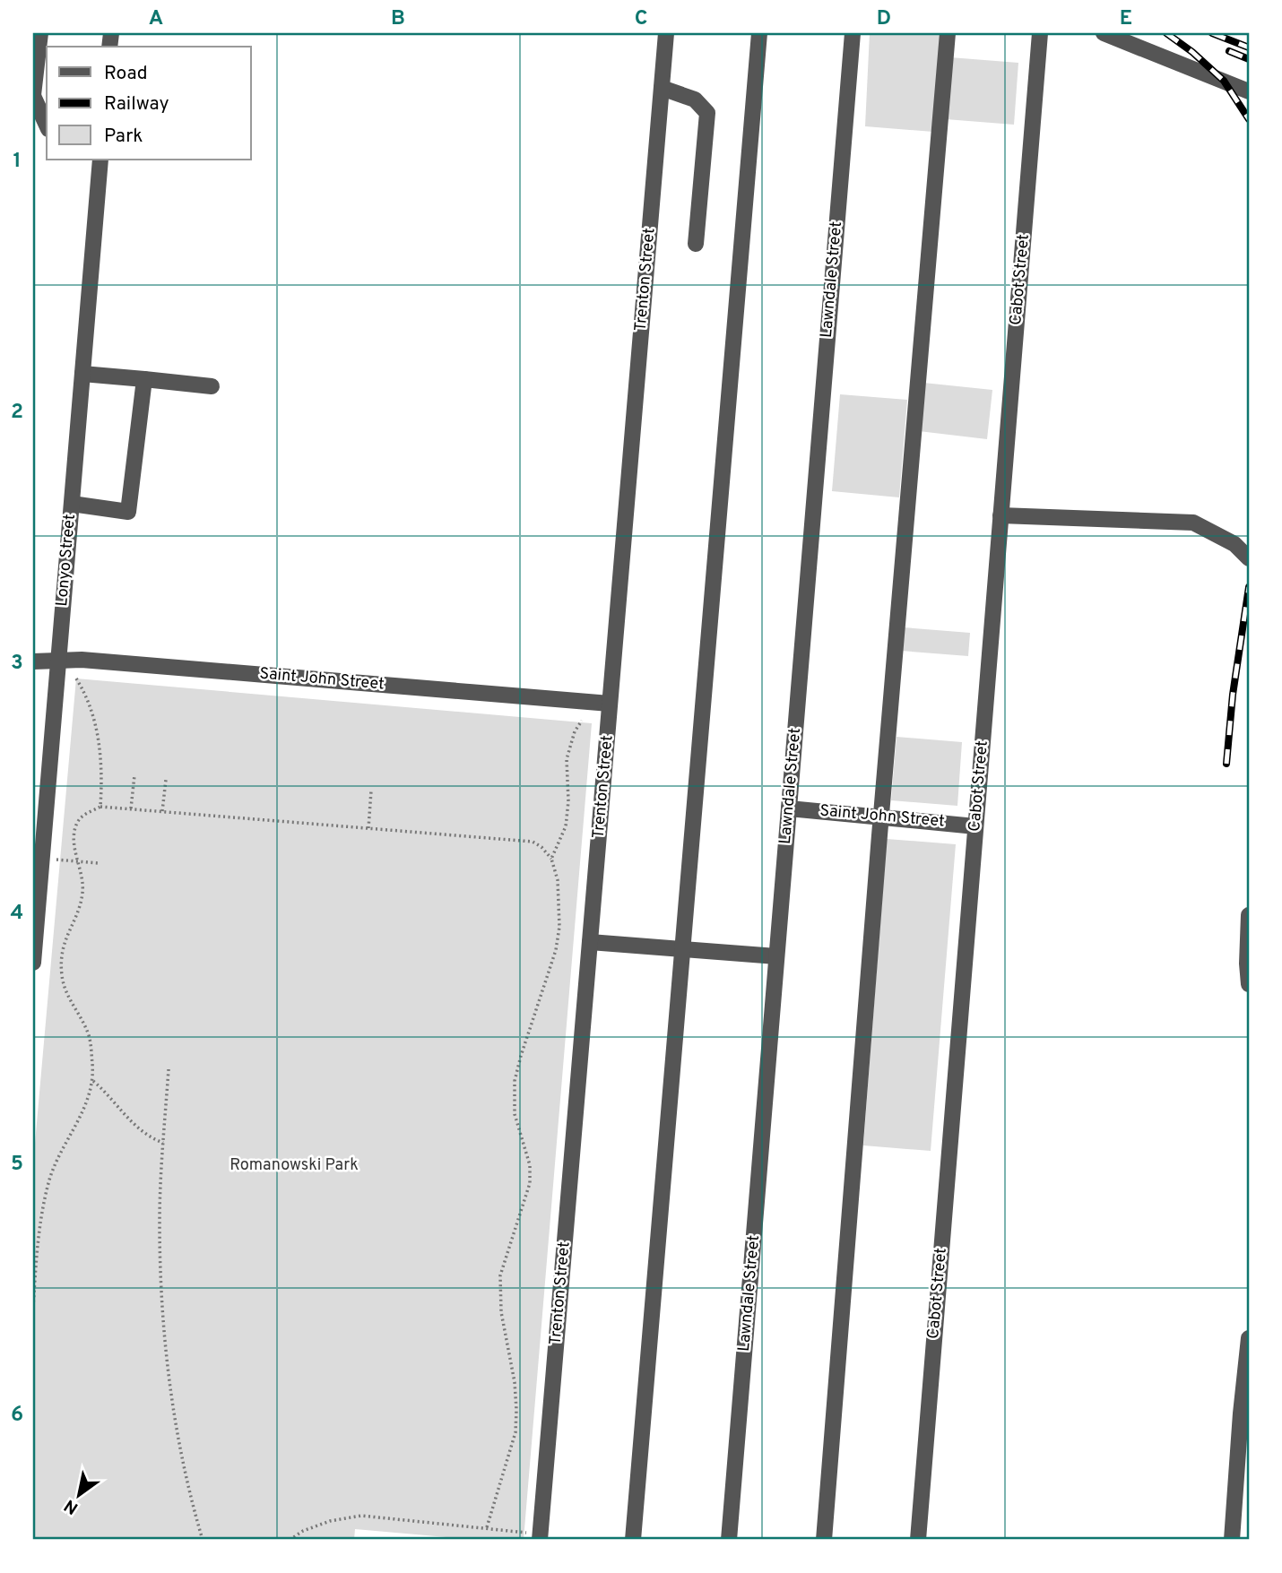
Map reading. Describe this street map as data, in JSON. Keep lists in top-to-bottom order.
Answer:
{
  "streets": {
    "street": [
      "Trenton Street",
      "Lawndale Street",
      "Cabot Street",
      "Lonyo Street",
      "Saint John Street"
    ]
  },
  "crossings": [
    ["Trenton Street", "Saint John Street"],
    ["Lawndale Street", "Saint John Street"],
    ["Cabot Street", "Saint John Street"],
    ["Lonyo Street", "Saint John Street"]
  ],
  "parks": ["Romanowski Park"],
  "legend": ["Road", "Railway", "Park"],
  "north": "bottom left",
  "grid": {
    "columns": [
      "A",
      "B",
      "C",
      "D",
      "E"
    ],
    "rows": [
      "1",
      "2",
      "3",
      "4",
      "5",
      "6"
    ]
  }
}
